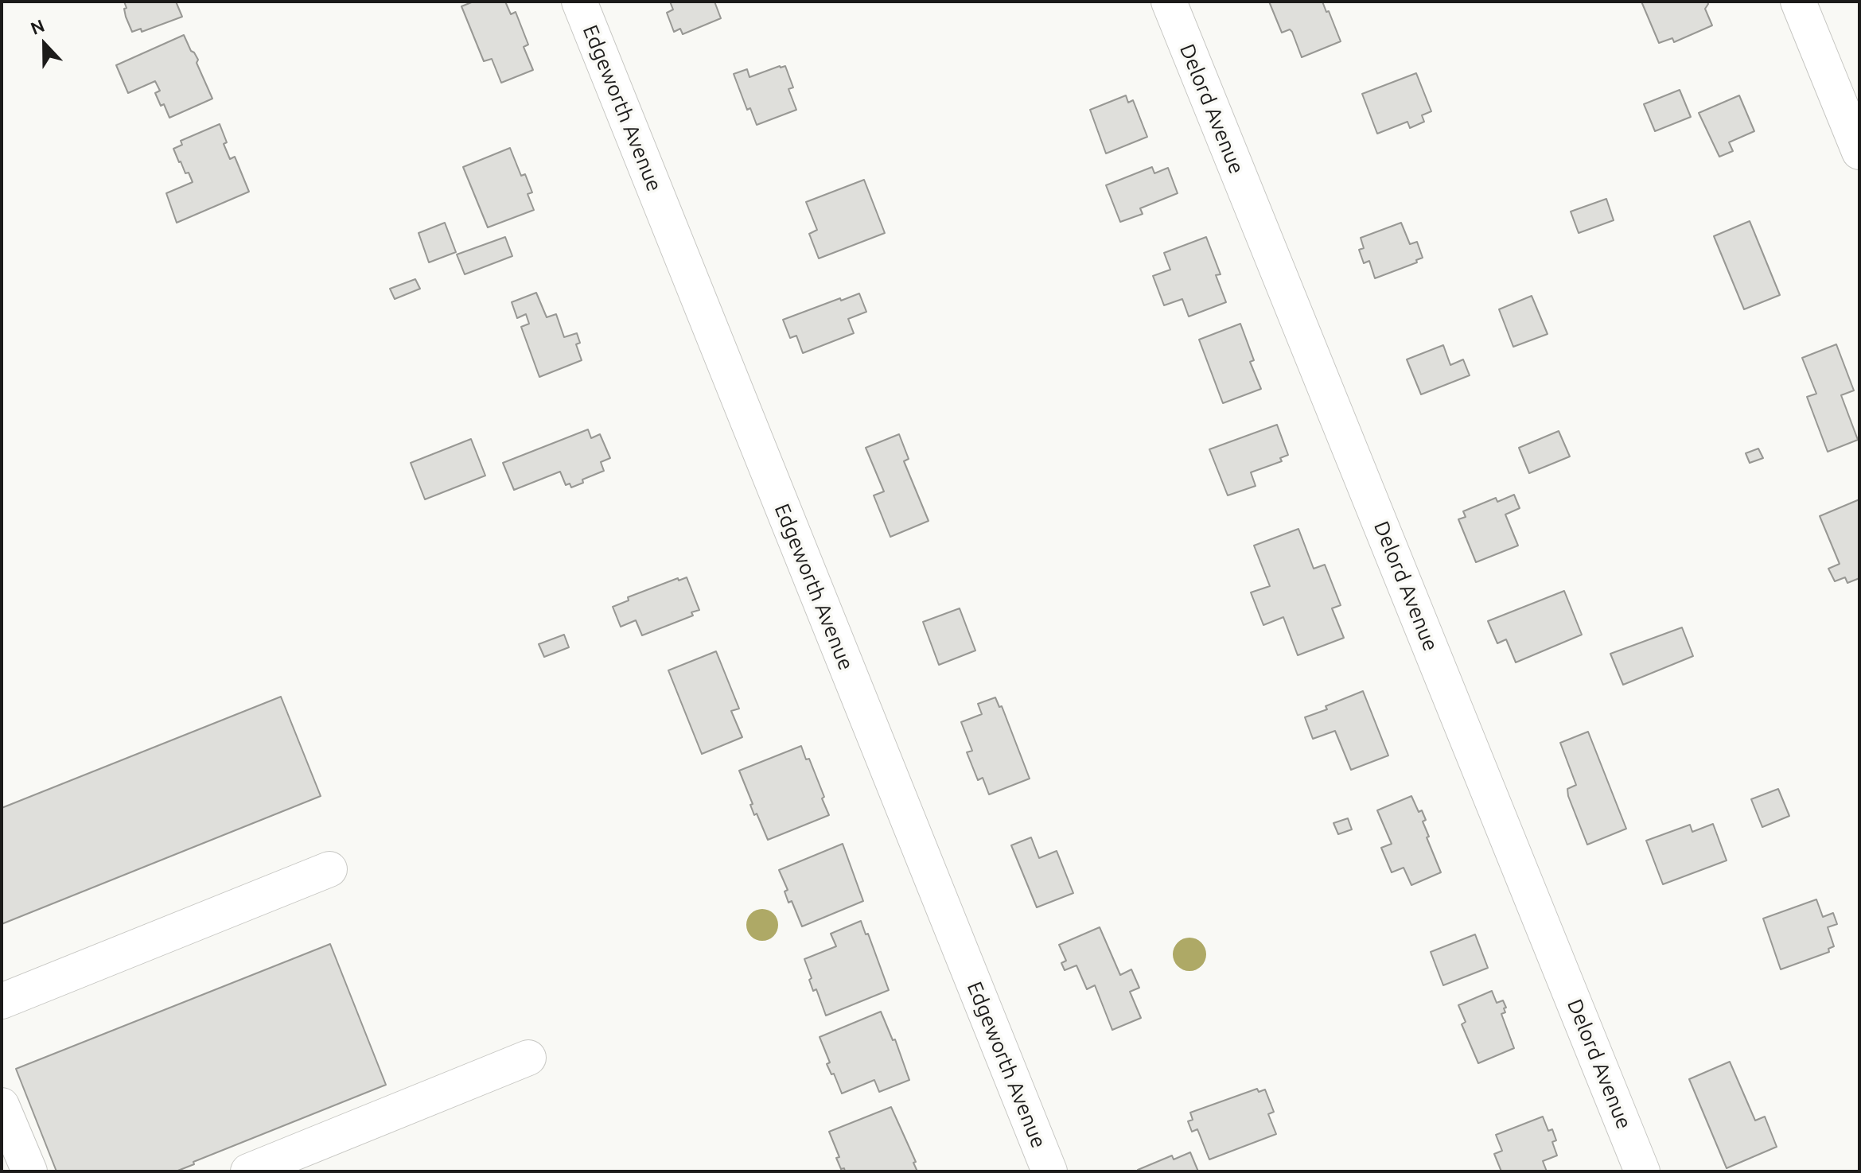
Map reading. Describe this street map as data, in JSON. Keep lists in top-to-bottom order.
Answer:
{
  "streets": {
    "street": ["Edgeworth Avenue", "Delord Avenue"]
  },
  "north": "top"
}
